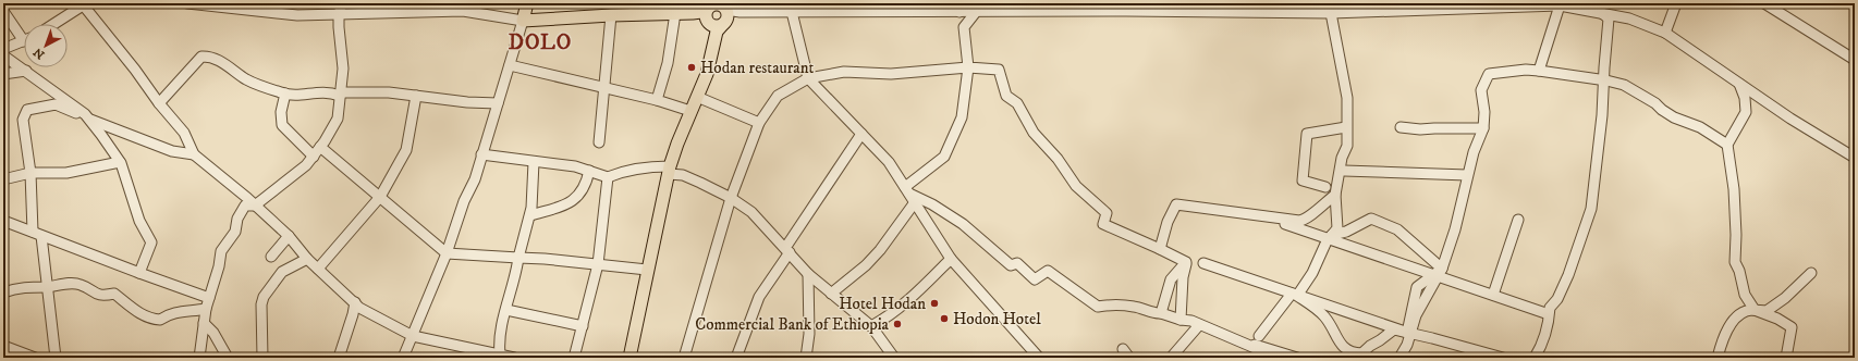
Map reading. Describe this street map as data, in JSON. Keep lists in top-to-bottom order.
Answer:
{
  "districts": ["DOLO"],
  "places": [
    "Hodan restaurant",
    "Hotel Hodan",
    "Hodon Hotel",
    "Commercial Bank of Ethiopia"
  ],
  "north": "bottom left"
}
